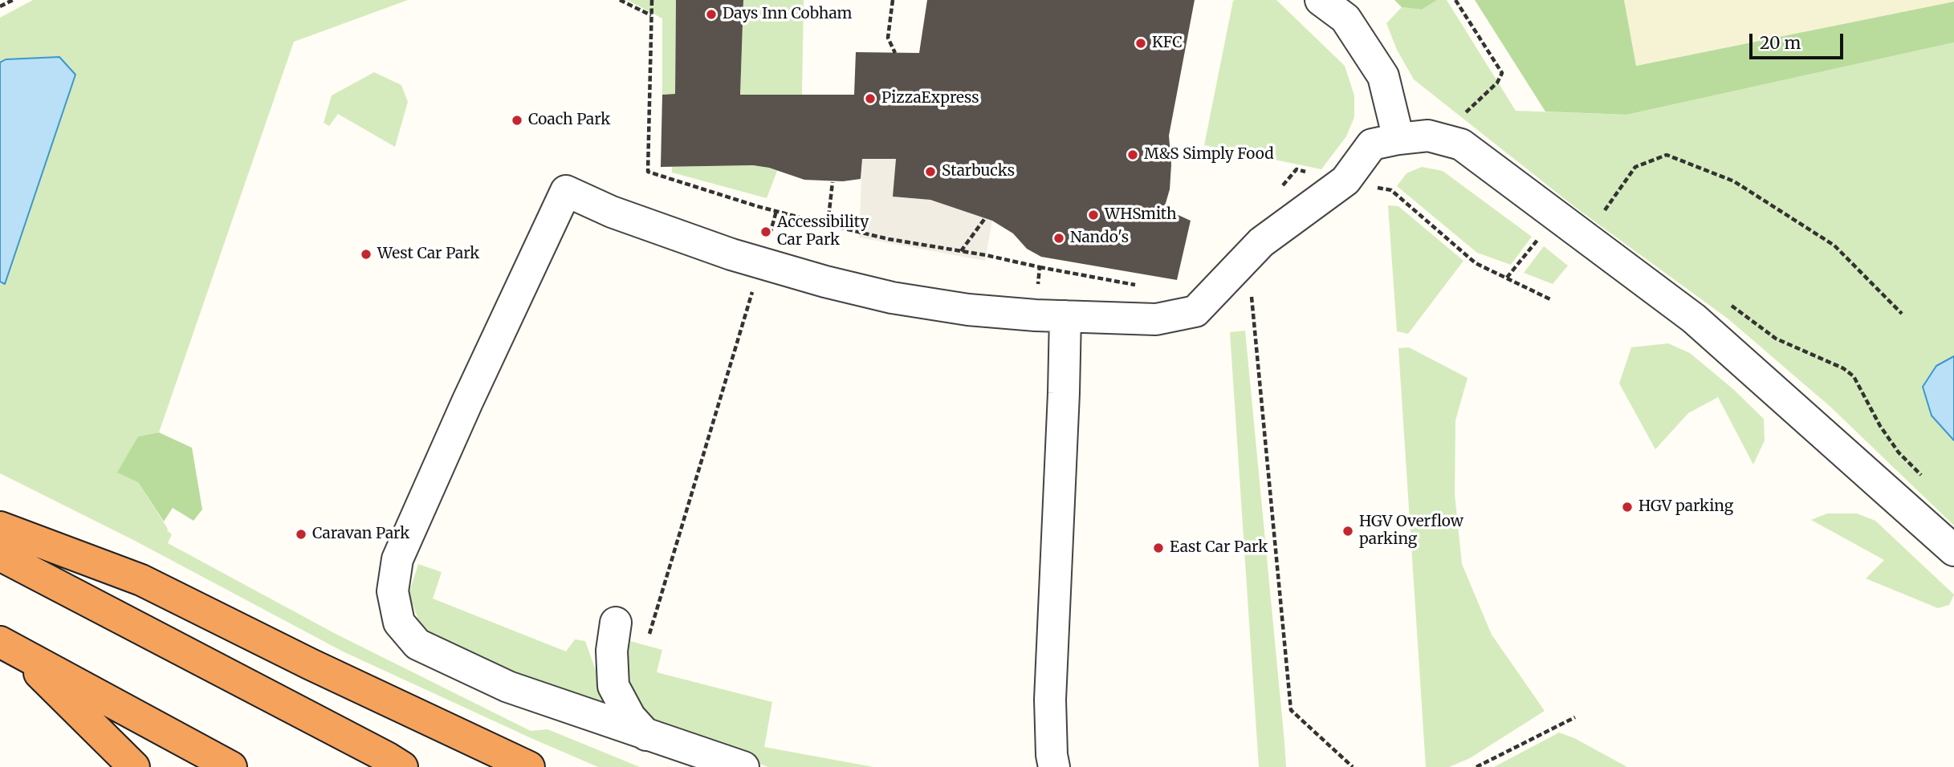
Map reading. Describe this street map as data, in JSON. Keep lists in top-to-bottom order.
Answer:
{
  "places": [
    "Days Inn Cobham",
    "KFC",
    "PizzaExpress",
    "Coach Park",
    "M&S Simply Food",
    "Starbucks",
    "WHSmith",
    "Accessibility Car Park",
    "Nando's",
    "West Car Park",
    "HGV parking",
    "HGV Overflow parking",
    "Caravan Park",
    "East Car Park"
  ],
  "scale_bar": "20 m"
}
